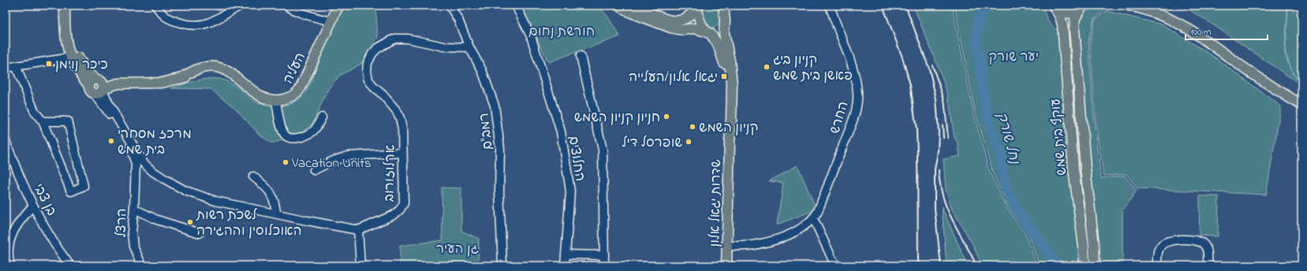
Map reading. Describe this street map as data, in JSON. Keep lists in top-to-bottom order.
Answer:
{
  "streets": {
    "main road": ["העליה", "עוקף בית שמש", "שדרות יגאל אלון"],
    "street": [
      "החרש",
      "רמב\"ם",
      "החלוצים",
      "ארלוזורוב",
      "בן צבי",
      "הרצל"
    ]
  },
  "crossings": [
    ["רמב\"ם", "ארלוזורוב"]
  ],
  "water": ["נחל שורק"],
  "parks": ["חורשת נחום", "יער שורק", "גן העיר"],
  "places": {
    "transit": ["כיכר נוימן", "יגאל אלון/העלייה"],
    "other": [
      "קניון ביג פאשן בית שמש",
      "חניון קניון השמש",
      "קניון השמש",
      "מרכז מסחרי בית שמש",
      "שופרסל דיל",
      "Vacation Units",
      "לשכת רשות האוכלוסין וההגירה"
    ]
  },
  "scale_bar": "100 m"
}
